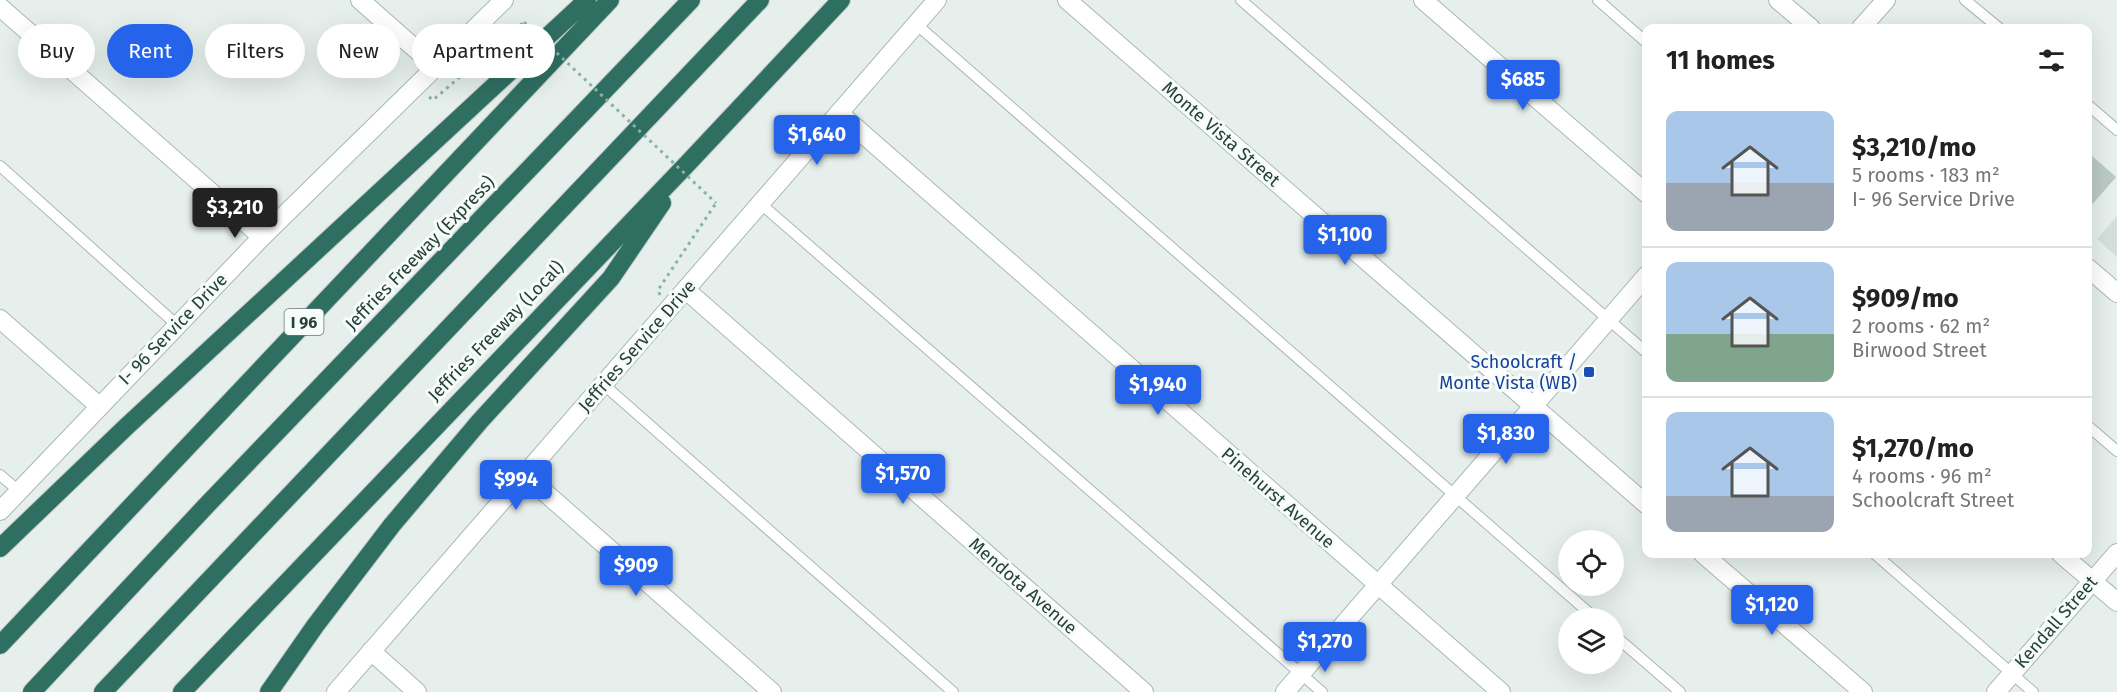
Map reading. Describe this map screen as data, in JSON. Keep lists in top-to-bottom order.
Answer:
{
  "streets": {
    "highway": ["Jeffries Freeway (Express)", "I 96", "Jeffries Freeway (Local)"],
    "street": [
      "Monte Vista Street",
      "I- 96 Service Drive",
      "Jeffries Service Drive",
      "Pinehurst Avenue",
      "Mendota Avenue",
      "Kendall Street"
    ]
  },
  "crossings": [
    ["Jeffries Service Drive", "Pinehurst Avenue"],
    ["Jeffries Service Drive", "Mendota Avenue"]
  ],
  "places": {
    "transit": ["Schoolcraft / Monte Vista (WB)"]
  },
  "page": {
    "chip": [
      "Buy",
      "Rent",
      "Filters",
      "New",
      "Apartment"
    ],
    "heading": "11 homes",
    "price": [
      "$685",
      "$1,640",
      "$3,210",
      "$1,100",
      "$1,940",
      "$1,830",
      "$1,570",
      "$994",
      "$909",
      "$1,120",
      "$1,270"
    ],
    "list": [
      {
        "name": "$3,210/mo",
        "note": "5 rooms · 183 m² · I- 96 Service Drive"
      },
      {
        "name": "$909/mo",
        "note": "2 rooms · 62 m² · Birwood Street"
      },
      {
        "name": "$1,270/mo",
        "note": "4 rooms · 96 m² · Schoolcraft Street"
      }
    ]
  }
}
